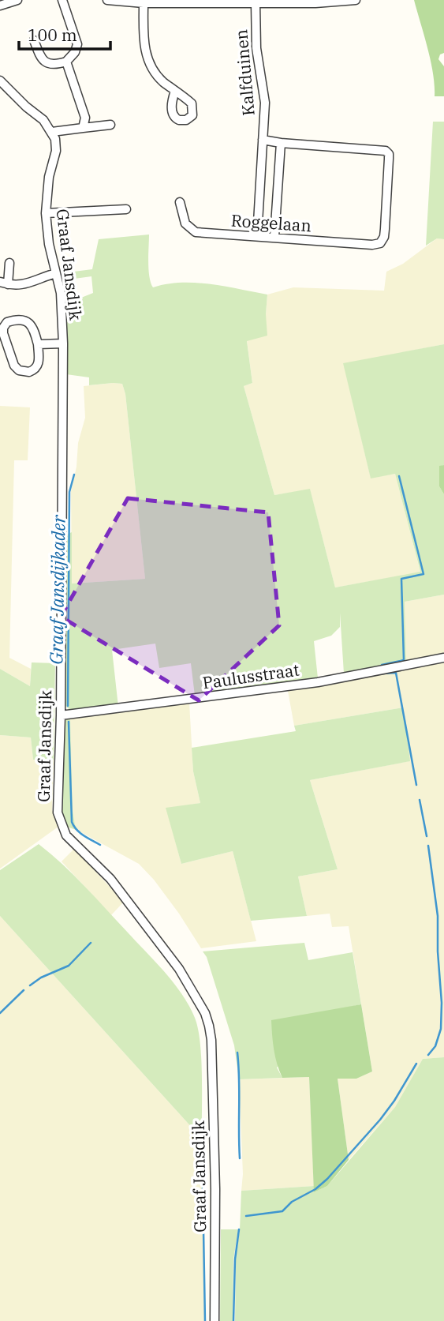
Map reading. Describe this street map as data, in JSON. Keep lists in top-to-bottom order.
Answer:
{
  "streets": {
    "street": [
      "Kalfduinen",
      "Roggelaan",
      "Graaf Jansdijk",
      "Paulusstraat"
    ]
  },
  "crossings": [
    ["Kalfduinen", "Roggelaan"],
    ["Graaf Jansdijk", "Paulusstraat"]
  ],
  "water": ["Graaf Jansdijkader"],
  "scale_bar": "100 m"
}
